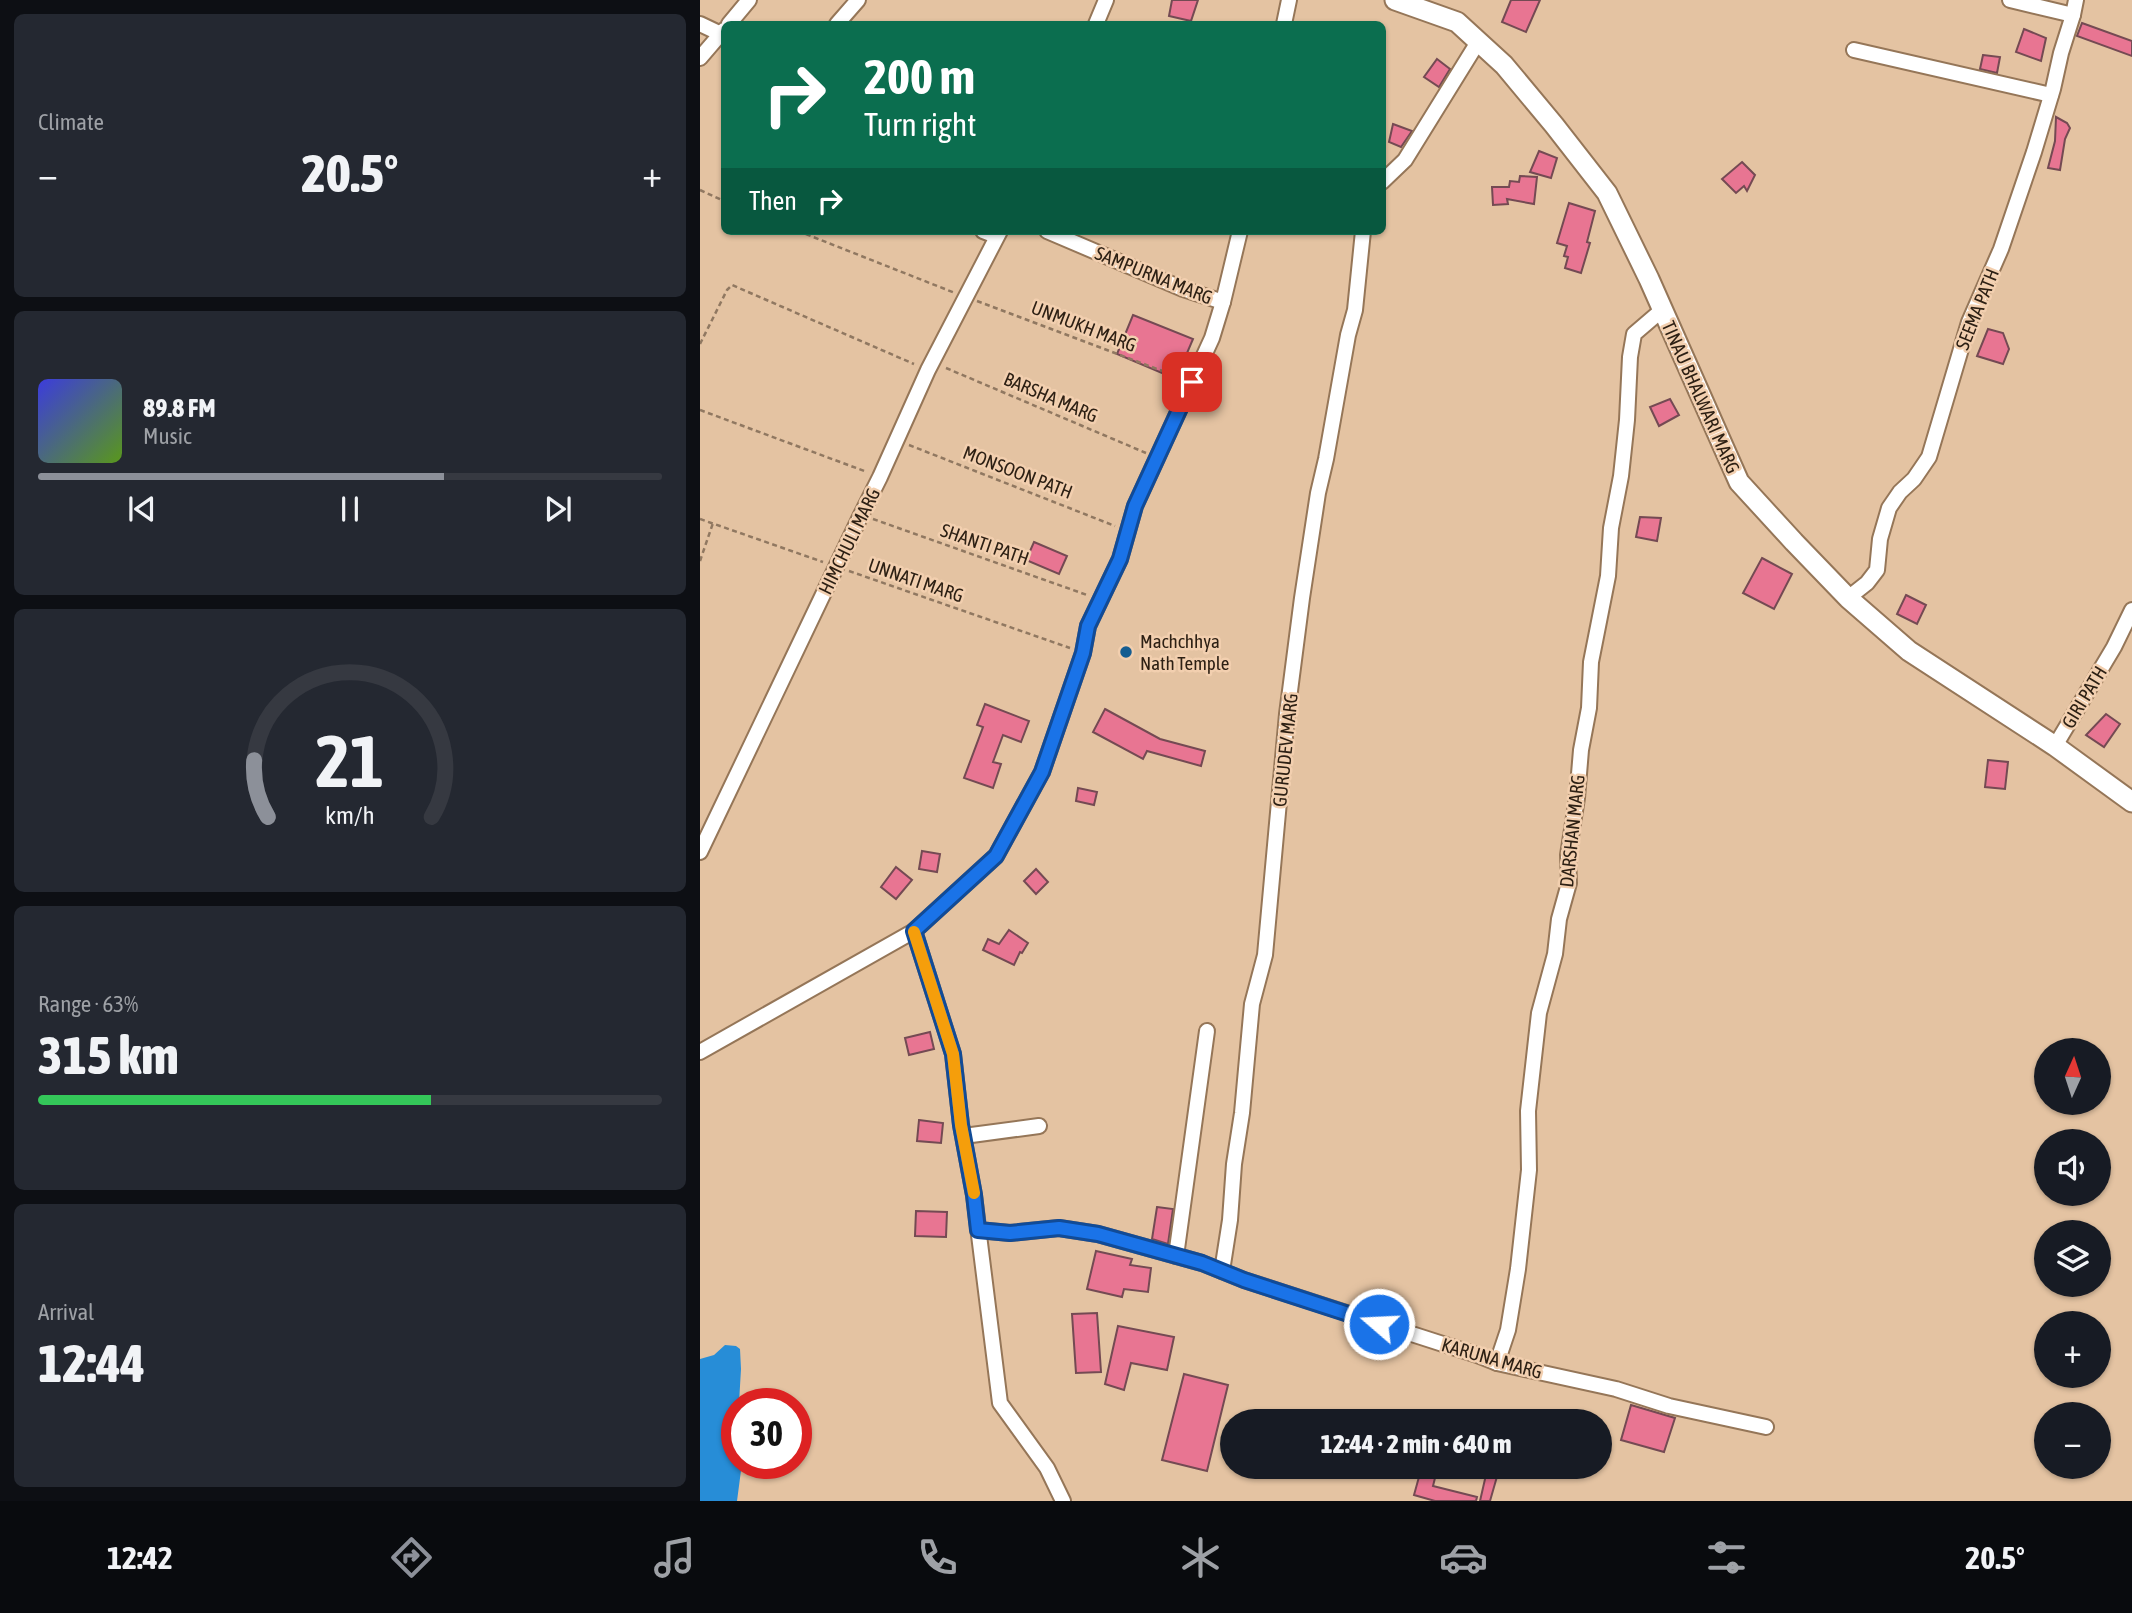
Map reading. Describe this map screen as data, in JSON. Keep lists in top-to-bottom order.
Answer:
{
  "streets": {
    "street": [
      "SAMPURNA MARG",
      "SEEMA PATH",
      "TINAU BHALWARI MARG",
      "HIMCHULI MARG",
      "GIRI PATH",
      "GURUDEV MARG",
      "DARSHAN MARG",
      "KARUNA MARG"
    ],
    "path": [
      "UNMUKH MARG",
      "BARSHA MARG",
      "MONSOON PATH",
      "SHANTI PATH",
      "UNNATI MARG"
    ]
  },
  "crossings": [
    ["SEEMA PATH", "TINAU BHALWARI MARG"],
    ["UNMUKH MARG", "HIMCHULI MARG"],
    ["BARSHA MARG", "HIMCHULI MARG"],
    ["TINAU BHALWARI MARG", "GIRI PATH"],
    ["TINAU BHALWARI MARG", "DARSHAN MARG"],
    ["MONSOON PATH", "HIMCHULI MARG"],
    ["HIMCHULI MARG", "SHANTI PATH"],
    ["HIMCHULI MARG", "UNNATI MARG"],
    ["GURUDEV MARG", "KARUNA MARG"],
    ["DARSHAN MARG", "KARUNA MARG"]
  ],
  "places": ["Machchhya Nath Temple"],
  "north": "top",
  "page": {
    "tile": [
      "Climate",
      ["Range · 63%", "315 km"],
      ["Arrival", "12:44"]
    ],
    "turn": ["200 m", "Turn right"],
    "heat": ["−", "20.5°", "+"],
    "then": "Then",
    "song": ["89.8 FM", "Music"],
    "map_buttons": ["+", "−"],
    "limit": "30",
    "trip": "12:44 · 2 min · 640 m",
    "tabs": ["12:42", "20.5°"],
    "gauge": ["21", "km/h"]
  }
}
